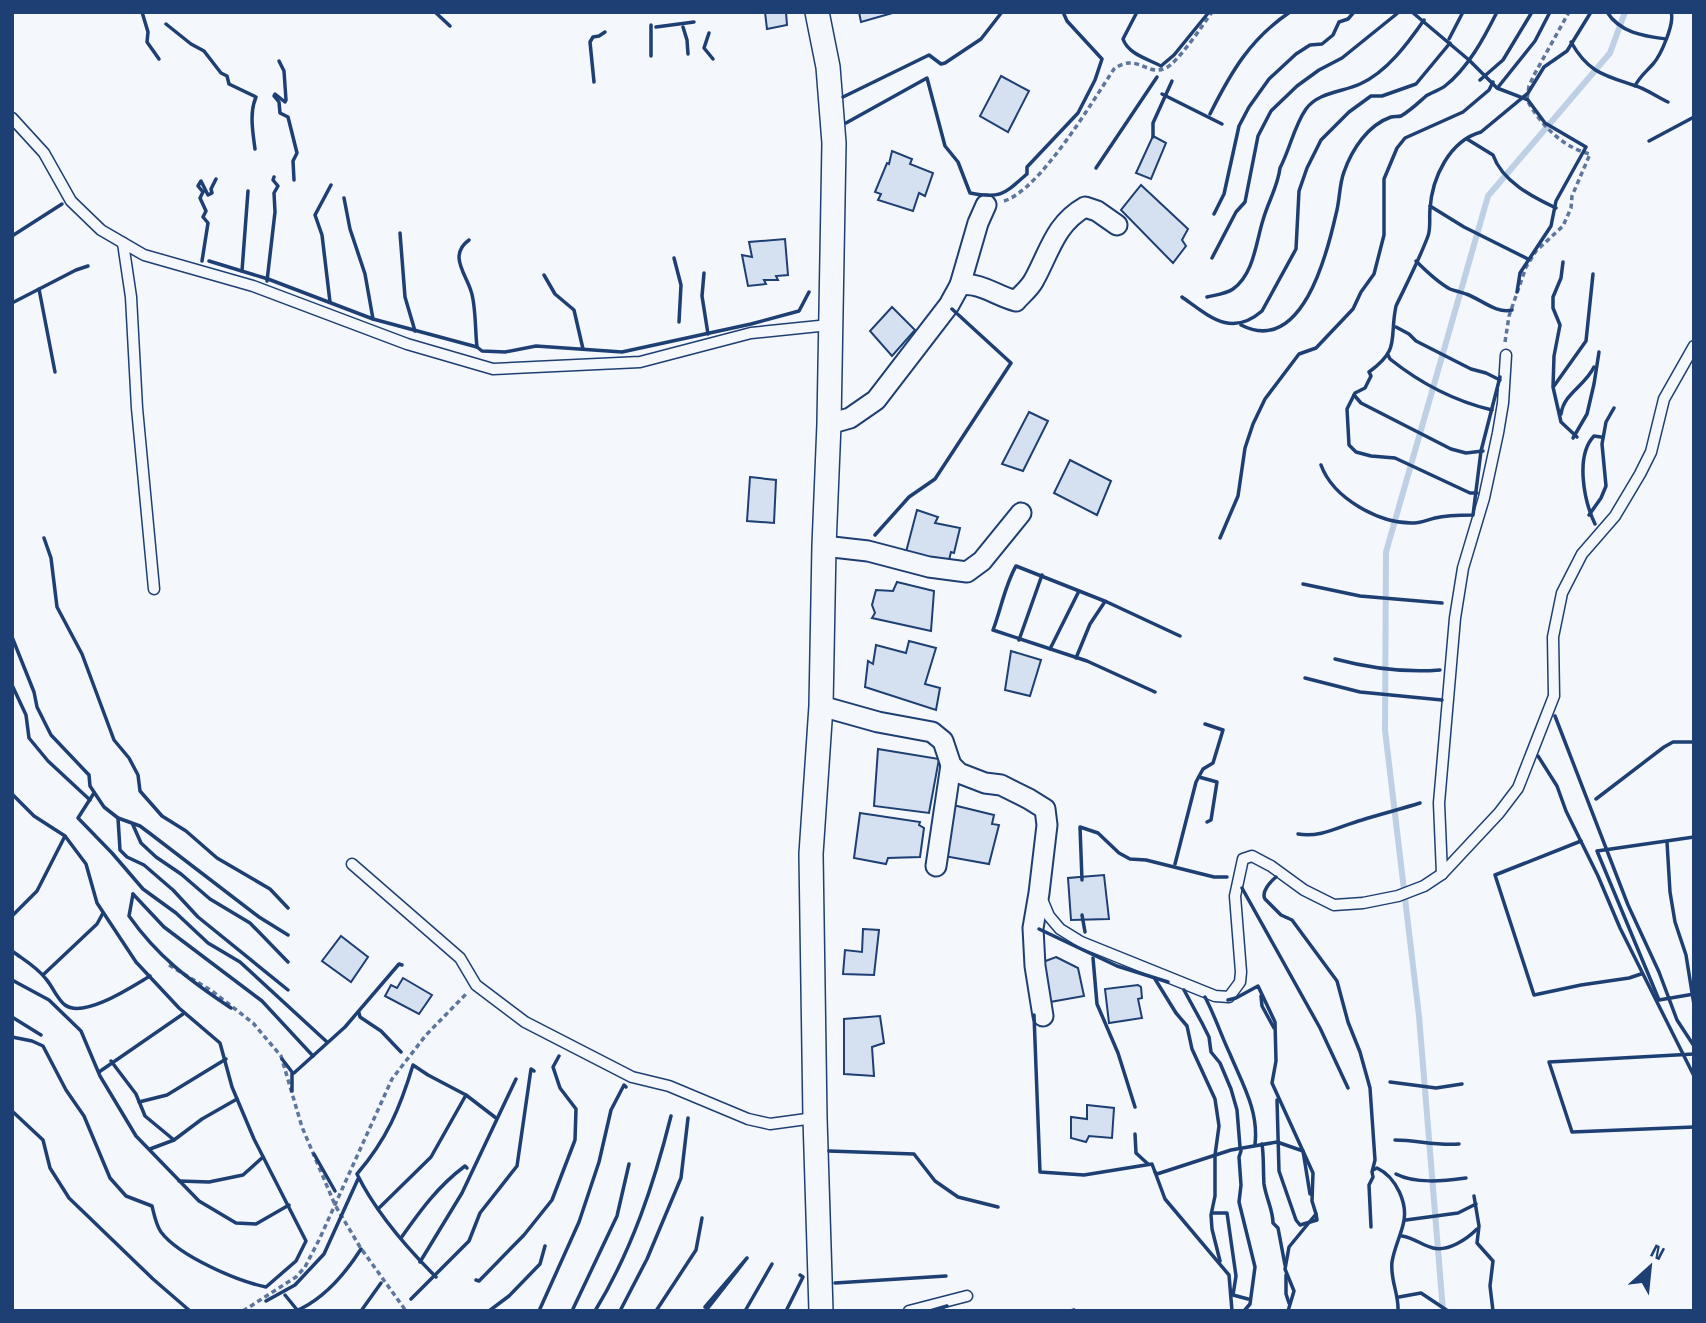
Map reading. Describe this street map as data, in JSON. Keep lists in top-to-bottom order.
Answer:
{
  "north": "top right"
}
